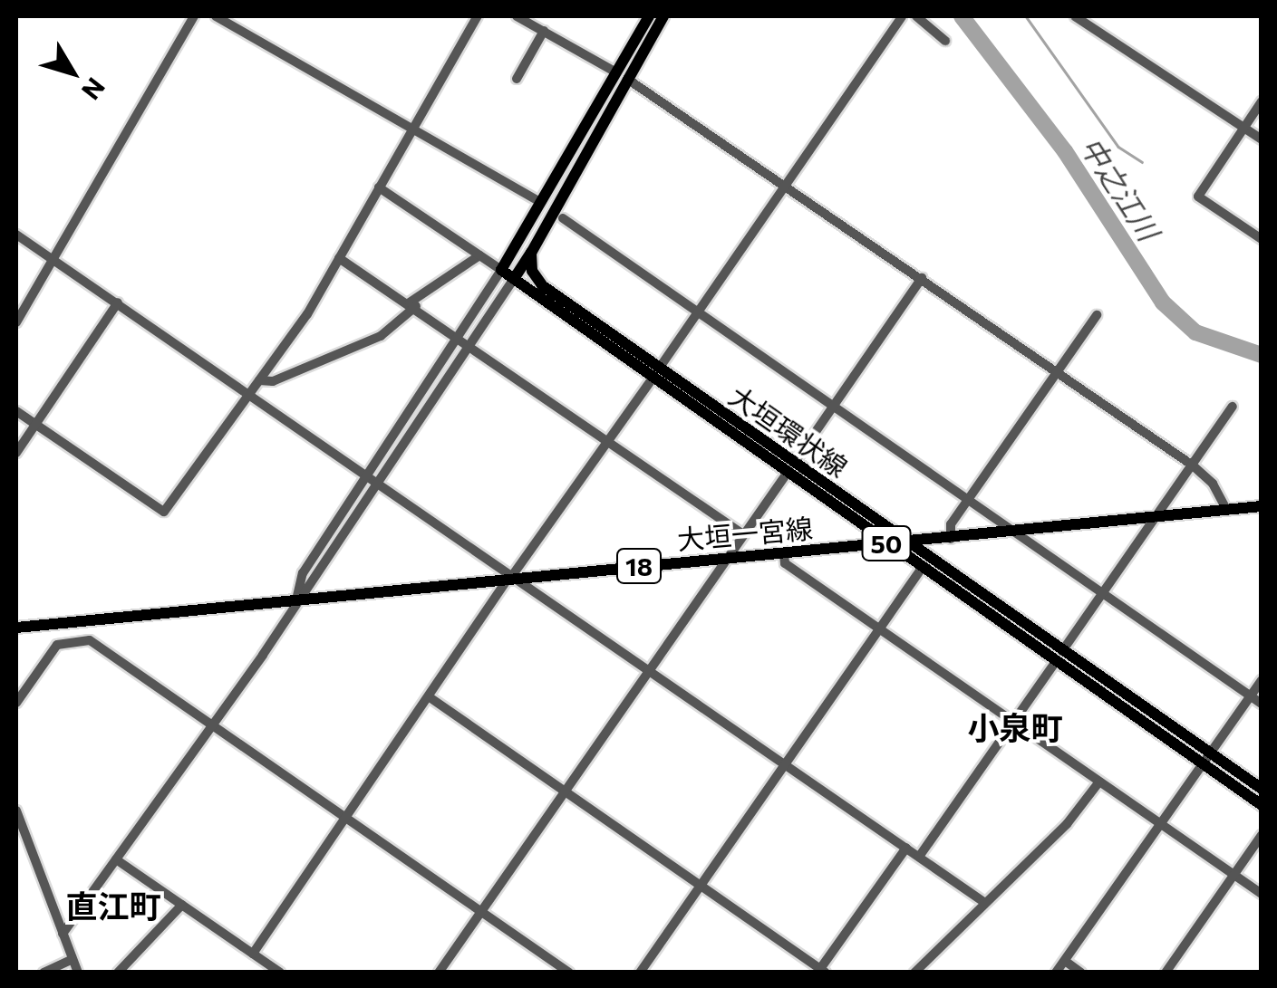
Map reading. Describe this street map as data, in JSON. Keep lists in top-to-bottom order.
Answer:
{
  "streets": {
    "main road": [
      "大垣環状線",
      "大垣一宮線",
      "50",
      "18"
    ]
  },
  "crossings": [
    ["大垣環状線", "大垣一宮線"],
    ["大垣環状線", "50"]
  ],
  "districts": ["小泉町", "直江町"],
  "water": ["中之江川"],
  "north": "bottom right"
}
